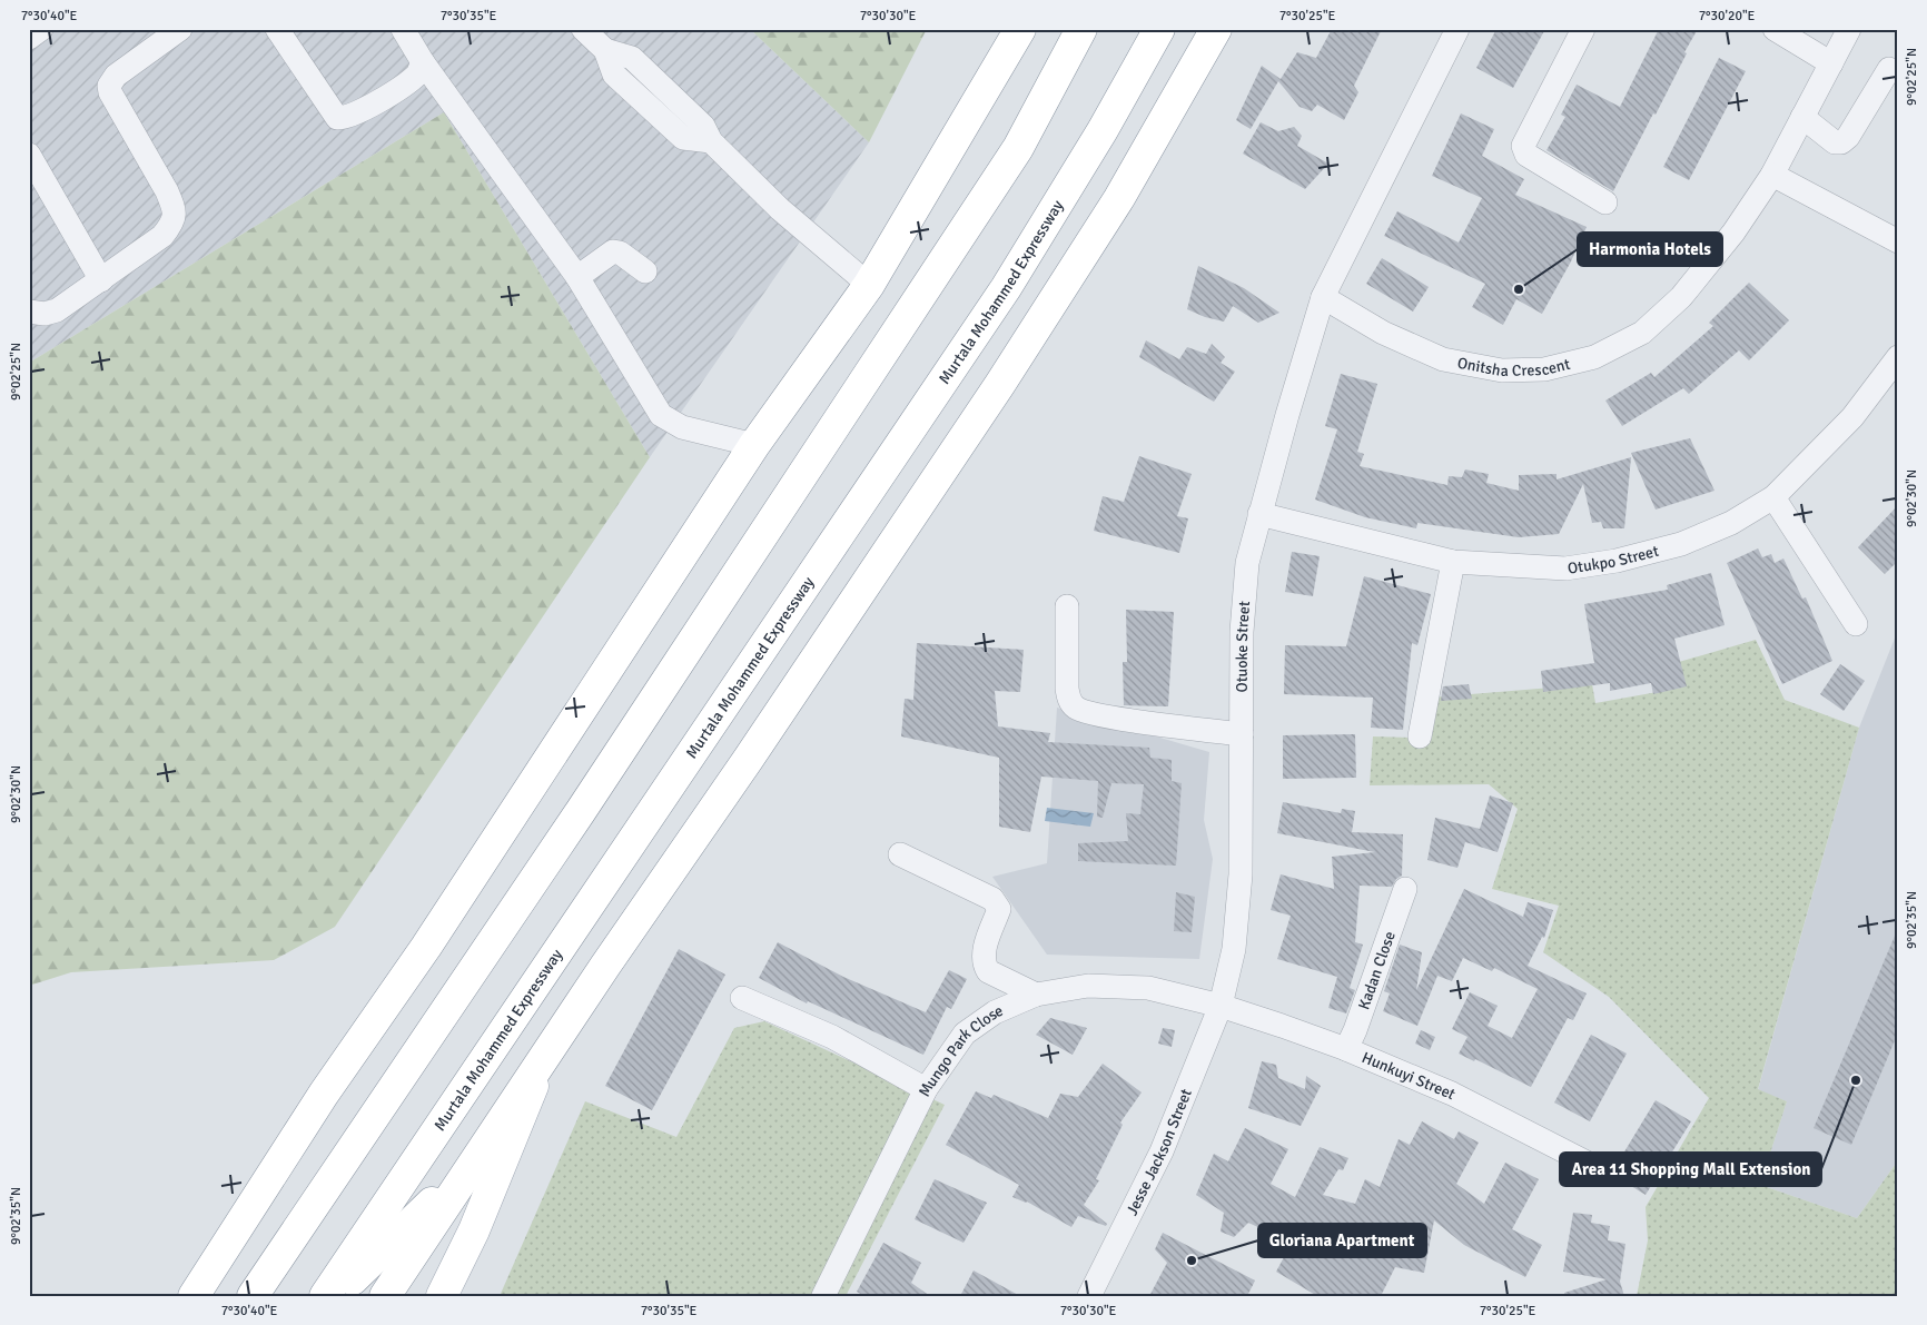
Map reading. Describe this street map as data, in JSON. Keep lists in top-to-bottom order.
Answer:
{
  "streets": {
    "main road": ["Murtala Mohammed Expressway"],
    "street": [
      "Onitsha Crescent",
      "Otukpo Street",
      "Otuoke Street",
      "Kadan Close",
      "Mungo Park Close",
      "Hunkuyi Street",
      "Jesse Jackson Street"
    ]
  },
  "crossings": [
    ["Onitsha Crescent", "Otuoke Street"],
    ["Otukpo Street", "Otuoke Street"],
    ["Otuoke Street", "Mungo Park Close"],
    ["Otuoke Street", "Hunkuyi Street"],
    ["Otuoke Street", "Jesse Jackson Street"],
    ["Kadan Close", "Hunkuyi Street"],
    ["Mungo Park Close", "Hunkuyi Street"],
    ["Mungo Park Close", "Jesse Jackson Street"],
    ["Hunkuyi Street", "Jesse Jackson Street"]
  ],
  "places": ["Harmonia Hotels", "Area 11 Shopping Mall Extension", "Gloriana Apartment"],
  "coordinates": [
    "7°30'40\"E",
    "7°30'35\"E",
    "7°30'30\"E",
    "7°30'25\"E",
    "7°30'20\"E",
    "9°02'25\"N",
    "9°02'30\"N",
    "9°02'35\"N"
  ]
}
